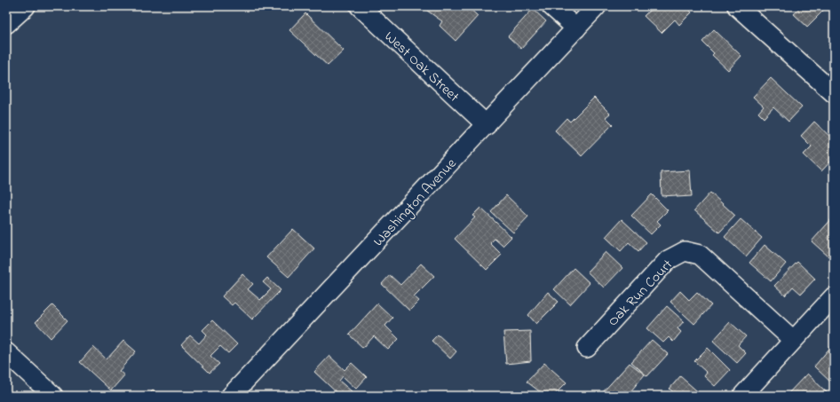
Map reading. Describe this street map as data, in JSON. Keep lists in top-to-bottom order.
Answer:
{
  "streets": {
    "street": ["West Oak Street", "Washington Avenue", "Oak Run Court"]
  },
  "crossings": [
    ["West Oak Street", "Washington Avenue"]
  ]
}
